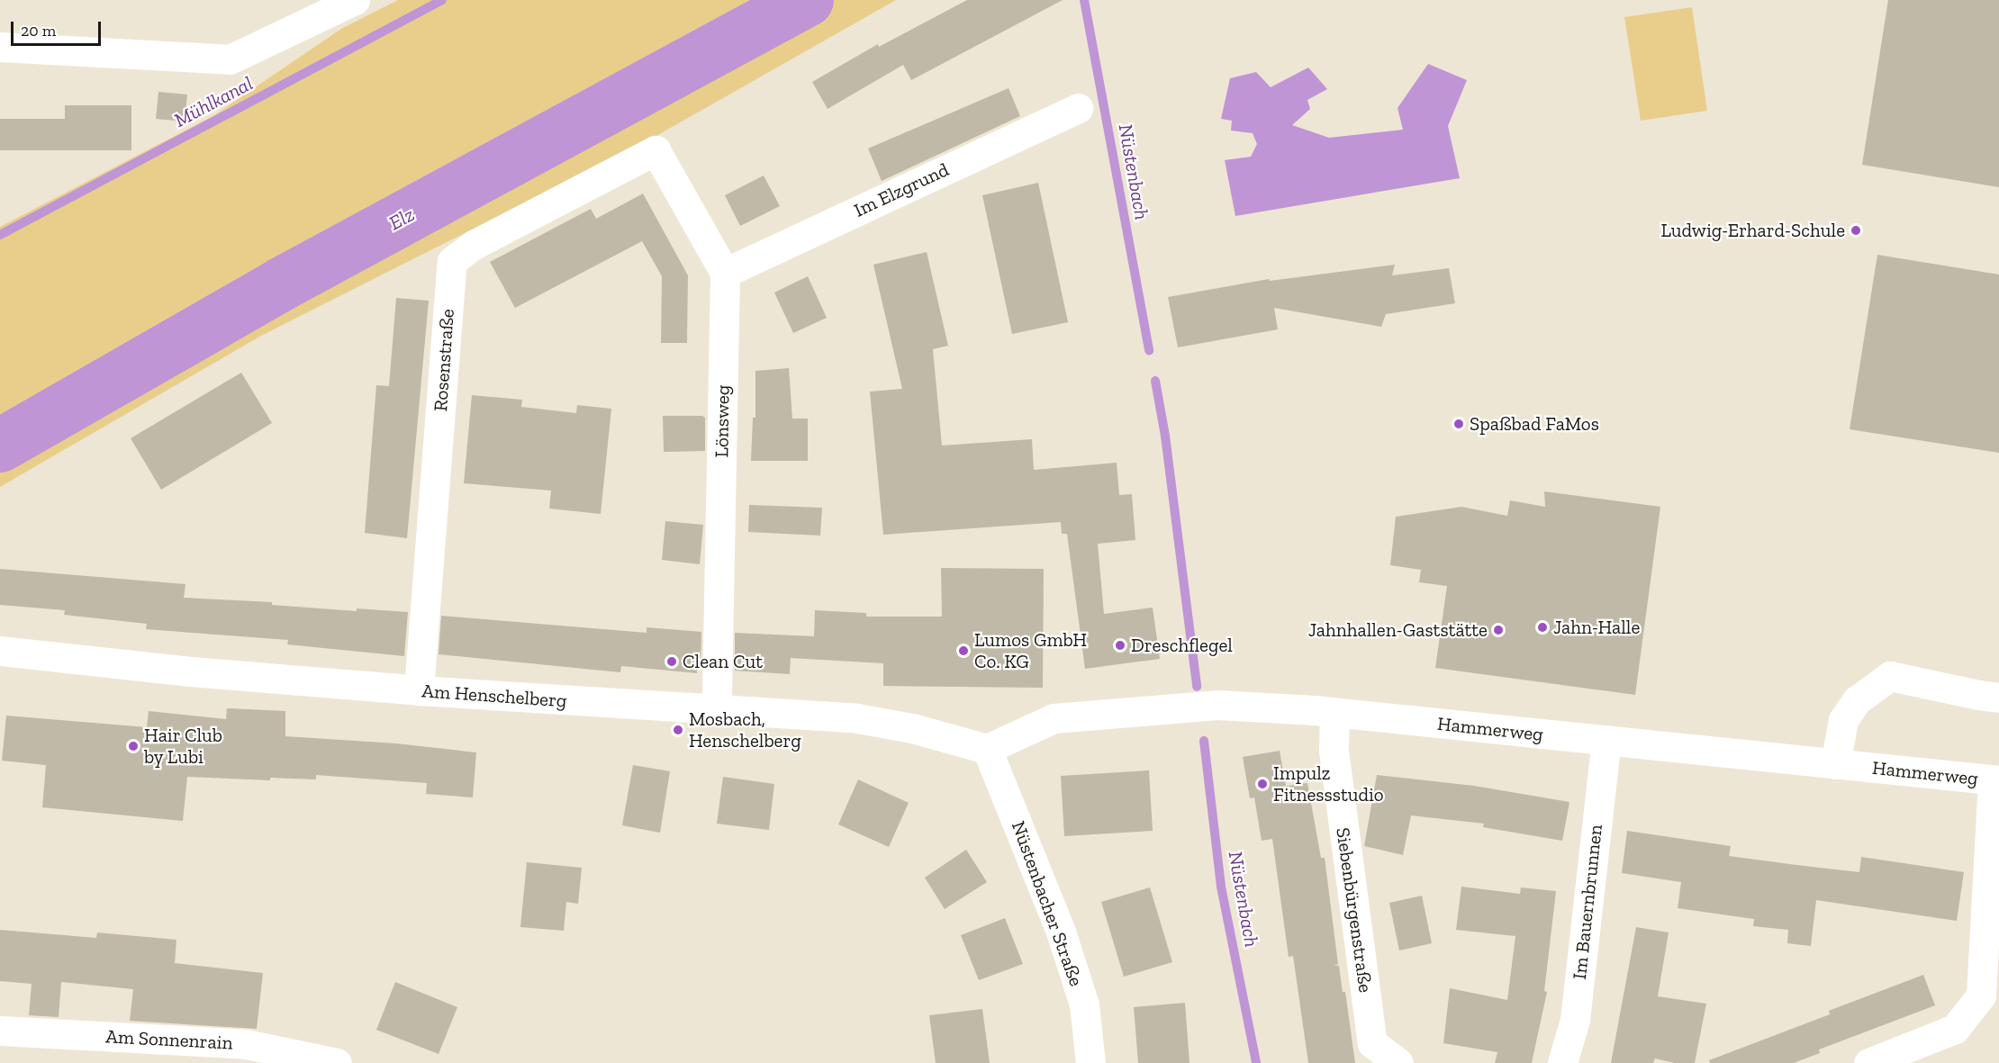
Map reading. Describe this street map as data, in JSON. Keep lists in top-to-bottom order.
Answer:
{
  "streets": {
    "street": [
      "Im Elzgrund",
      "Rosenstraße",
      "Lönsweg",
      "Am Henschelberg",
      "Hammerweg",
      "Im Bauernbrunnen",
      "Nüstenbacher Straße",
      "Siebenbürgenstraße",
      "Am Sonnenrain"
    ]
  },
  "crossings": [
    ["Im Elzgrund", "Rosenstraße"],
    ["Im Elzgrund", "Lönsweg"],
    ["Rosenstraße", "Lönsweg"],
    ["Rosenstraße", "Am Henschelberg"],
    ["Lönsweg", "Am Henschelberg"],
    ["Am Henschelberg", "Hammerweg"],
    ["Am Henschelberg", "Nüstenbacher Straße"],
    ["Hammerweg", "Im Bauernbrunnen"],
    ["Hammerweg", "Nüstenbacher Straße"],
    ["Hammerweg", "Siebenbürgenstraße"]
  ],
  "water": ["Mühlkanal", "Nüstenbach", "Elz"],
  "places": [
    "Ludwig-Erhard-Schule",
    "Spaßbad FaMos",
    "Jahn-Halle",
    "Jahnhallen-Gaststätte",
    "Dreschflegel",
    "Lumos GmbH Co. KG",
    "Clean Cut",
    "Mosbach, Henschelberg",
    "Hair Club by Lubi",
    "Impulz Fitnessstudio"
  ],
  "scale_bar": "20 m"
}
